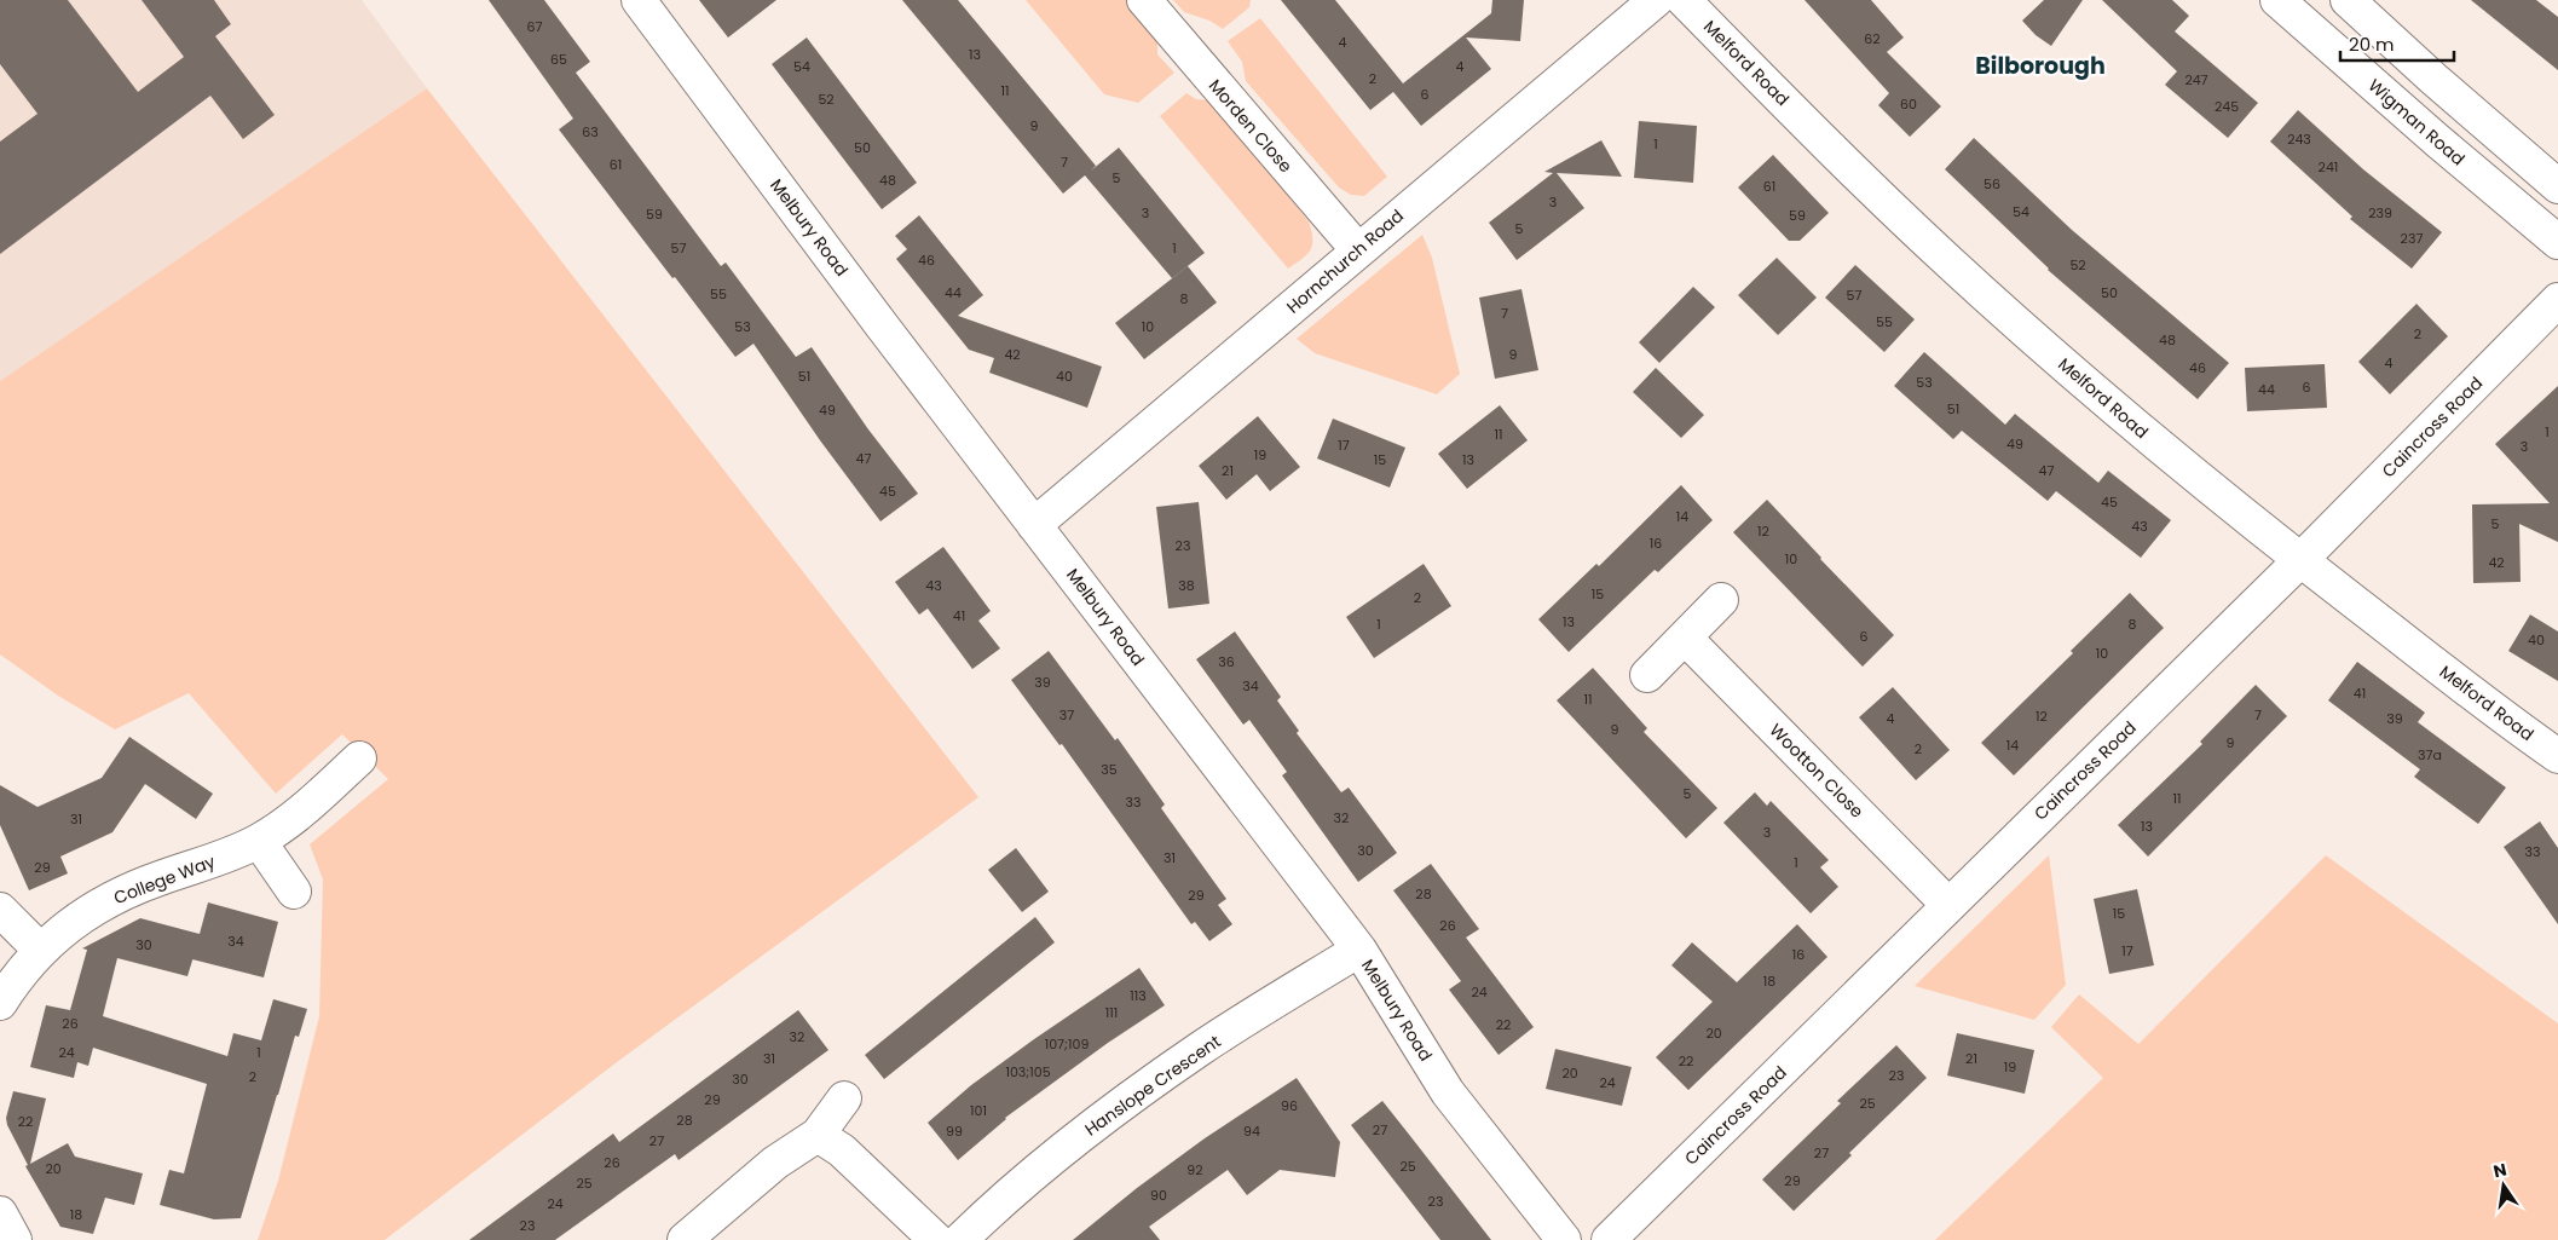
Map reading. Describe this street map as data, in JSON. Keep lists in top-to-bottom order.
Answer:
{
  "streets": {
    "street": [
      "Melford Road",
      "Wigman Road",
      "Morden Close",
      "Melbury Road",
      "Hornchurch Road",
      "Caincross Road",
      "Wootton Close",
      "College Way",
      "Hanslope Crescent"
    ]
  },
  "crossings": [
    ["Melford Road", "Caincross Road"],
    ["Morden Close", "Hornchurch Road"],
    ["Melbury Road", "Hornchurch Road"],
    ["Melbury Road", "Hanslope Crescent"],
    ["Caincross Road", "Wootton Close"]
  ],
  "districts": ["Bilborough"],
  "house_numbers": [
    "67",
    "62",
    "4",
    "13",
    "65",
    "54",
    "4",
    "2",
    "247",
    "11",
    "6",
    "52",
    "60",
    "245",
    "9",
    "63",
    "243",
    "1",
    "50",
    "7",
    "61",
    "241",
    "5",
    "48",
    "56",
    "61",
    "3",
    "54",
    "3",
    "239",
    "59",
    "59",
    "5",
    "237",
    "57",
    "1",
    "46",
    "52",
    "44",
    "50",
    "55",
    "57",
    "8",
    "7",
    "55",
    "53",
    "10",
    "2",
    "48",
    "42",
    "9",
    "4",
    "46",
    "51",
    "40",
    "53",
    "6",
    "44",
    "51",
    "49",
    "1",
    "11",
    "49",
    "17",
    "3",
    "19",
    "47",
    "15",
    "13",
    "21",
    "47",
    "45",
    "45",
    "14",
    "5",
    "43",
    "12",
    "16",
    "23",
    "10",
    "42",
    "43",
    "38",
    "15",
    "2",
    "41",
    "13",
    "1",
    "8",
    "6",
    "40",
    "10",
    "36",
    "39",
    "34",
    "41",
    "11",
    "37",
    "7",
    "12",
    "4",
    "39",
    "9",
    "9",
    "14",
    "2",
    "37a",
    "35",
    "5",
    "11",
    "33",
    "32",
    "31",
    "13",
    "3",
    "30",
    "33",
    "31",
    "1",
    "29",
    "28",
    "29",
    "15",
    "26",
    "34",
    "30",
    "17",
    "16",
    "18",
    "24",
    "113",
    "111",
    "26",
    "22",
    "20",
    "32",
    "107;109",
    "24",
    "1",
    "31",
    "21",
    "22",
    "19",
    "103;105",
    "20",
    "23",
    "2",
    "30",
    "24",
    "29",
    "25",
    "96",
    "101",
    "28",
    "22",
    "27",
    "99",
    "94",
    "27",
    "27",
    "26",
    "25",
    "20",
    "92",
    "29",
    "25",
    "90",
    "23",
    "24",
    "18",
    "23"
  ],
  "scale_bar": "20 m",
  "north": "top"
}
